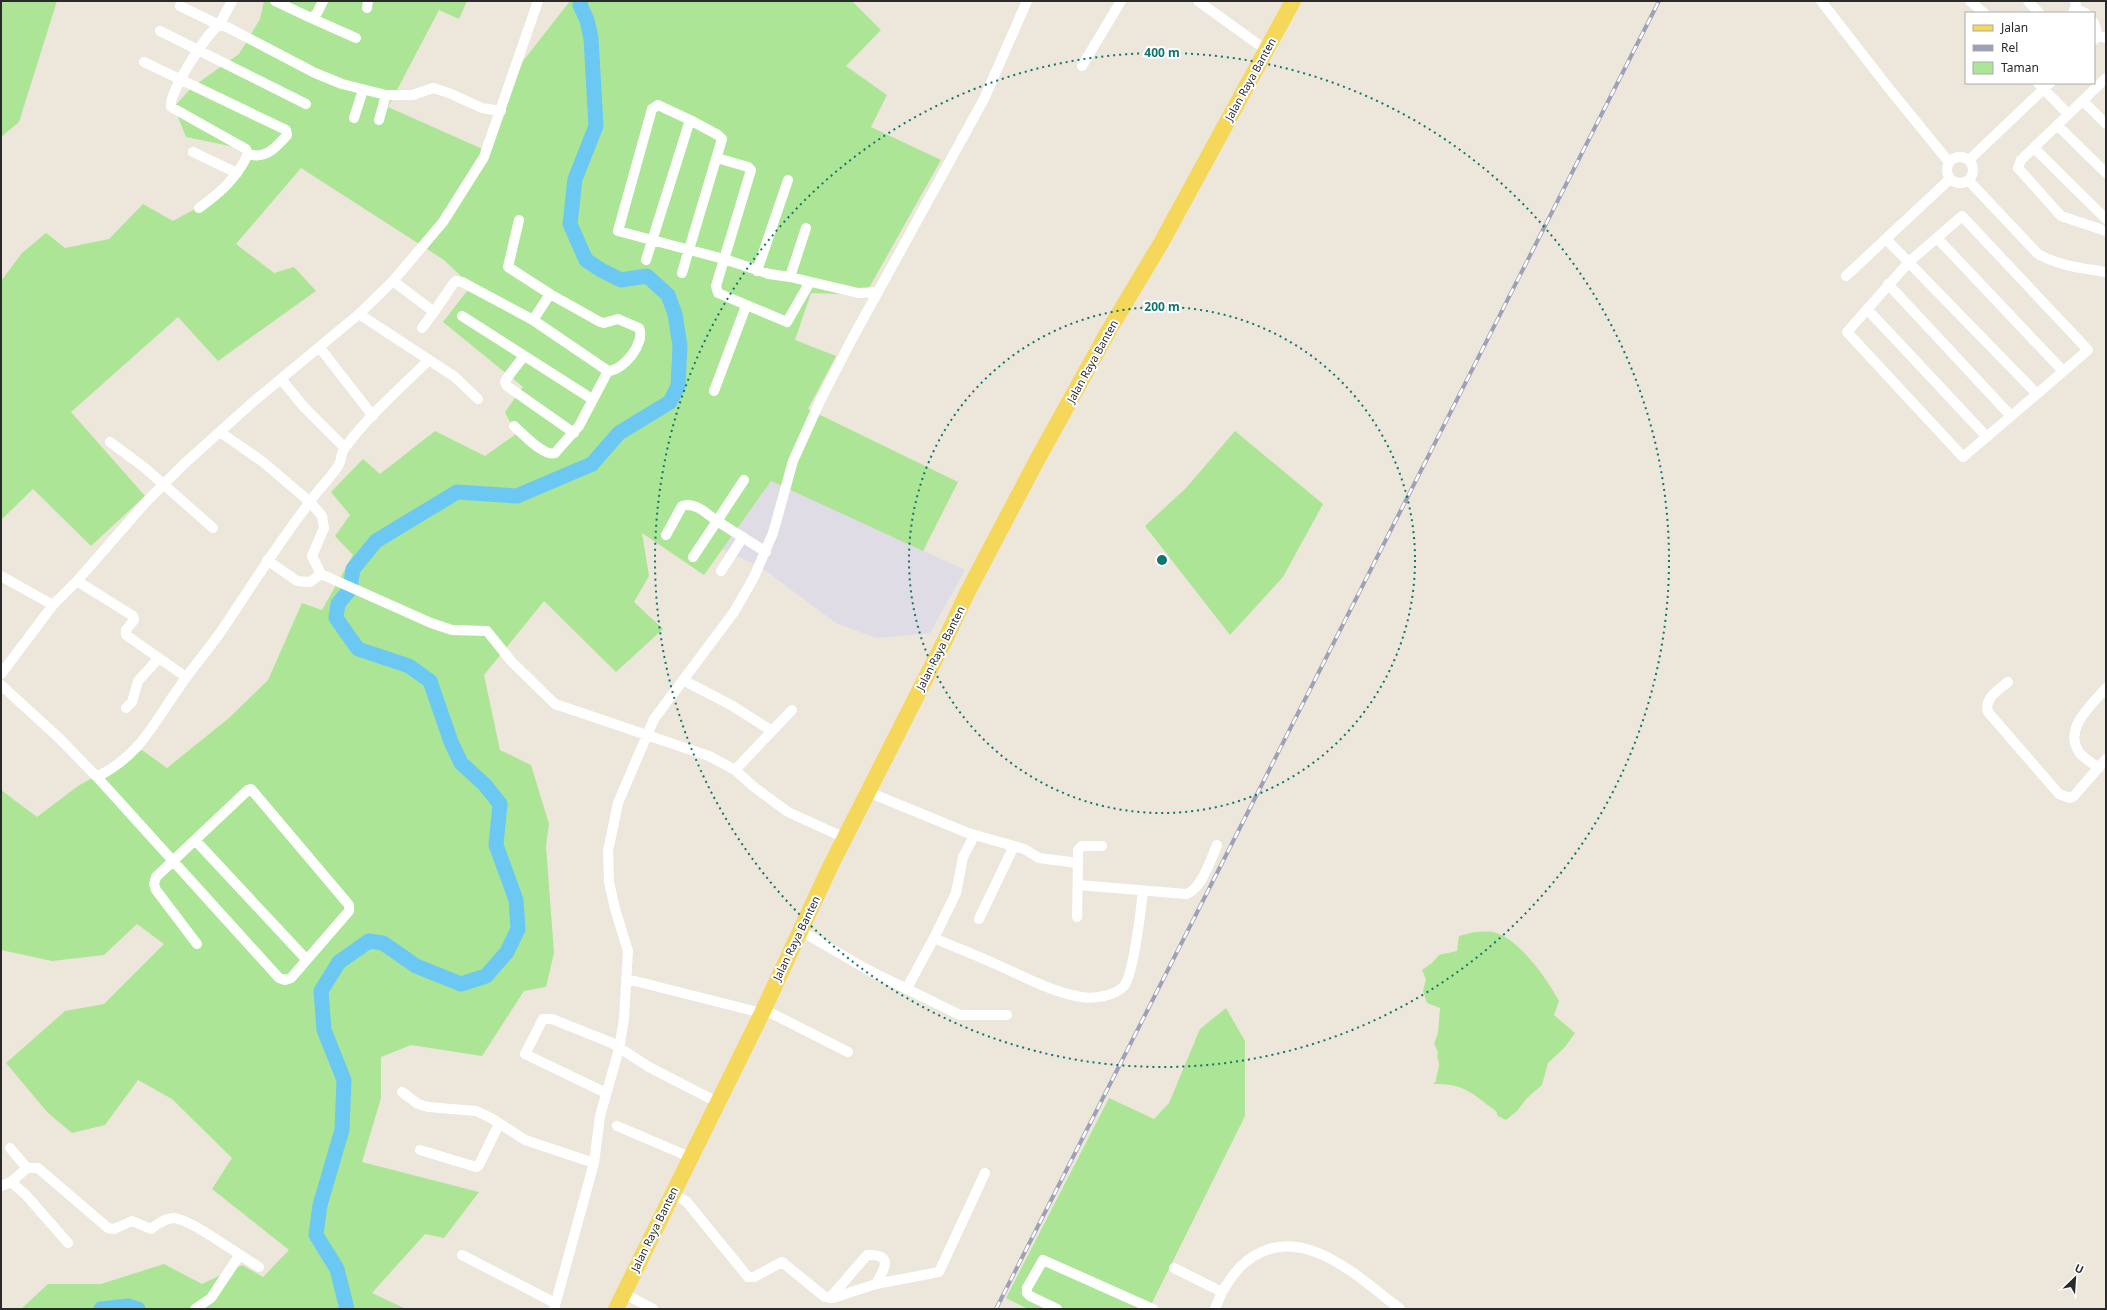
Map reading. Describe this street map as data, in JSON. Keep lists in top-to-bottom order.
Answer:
{
  "streets": {
    "main road": ["Jalan Raya Banten"]
  },
  "legend": ["Jalan", "Rel", "Taman"],
  "north": "top right",
  "rings": ["400 m", "200 m"]
}
